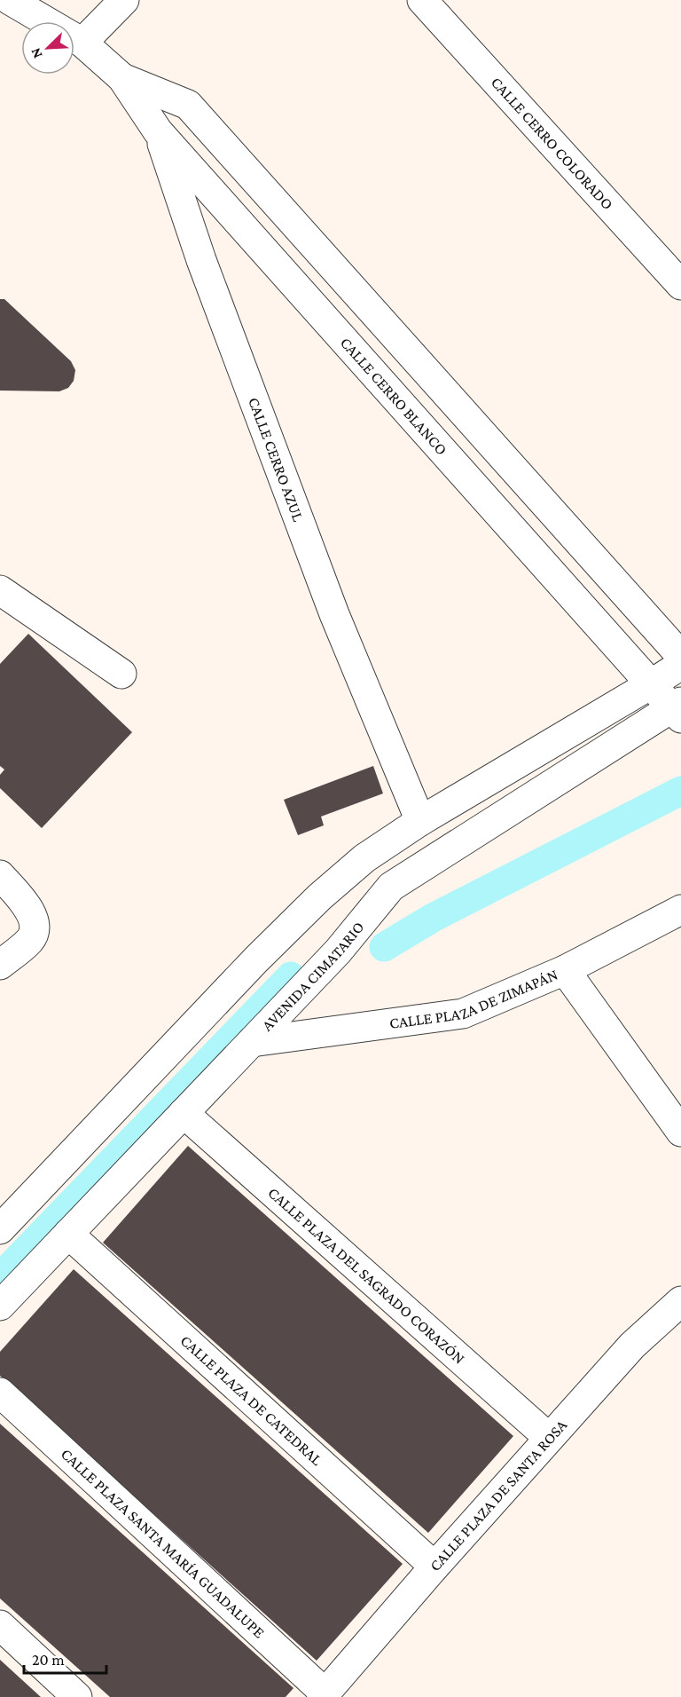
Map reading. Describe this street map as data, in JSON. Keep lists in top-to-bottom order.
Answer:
{
  "streets": {
    "street": [
      "CALLE CERRO COLORADO",
      "CALLE CERRO BLANCO",
      "CALLE CERRO AZUL",
      "AVENIDA CIMATARIO",
      "CALLE PLAZA DE ZIMAPÁN",
      "CALLE PLAZA DEL SAGRADO CORAZÓN",
      "CALLE PLAZA DE CATEDRAL",
      "CALLE PLAZA DE SANTA ROSA",
      "CALLE PLAZA SANTA MARÍA GUADALUPE"
    ]
  },
  "crossings": [
    ["CALLE CERRO BLANCO", "CALLE CERRO AZUL"],
    ["CALLE CERRO BLANCO", "AVENIDA CIMATARIO"],
    ["AVENIDA CIMATARIO", "CALLE PLAZA DE ZIMAPÁN"],
    ["AVENIDA CIMATARIO", "CALLE PLAZA DEL SAGRADO CORAZÓN"],
    ["AVENIDA CIMATARIO", "CALLE PLAZA DE CATEDRAL"],
    ["CALLE PLAZA DEL SAGRADO CORAZÓN", "CALLE PLAZA DE SANTA ROSA"],
    ["CALLE PLAZA DE CATEDRAL", "CALLE PLAZA DE SANTA ROSA"],
    ["CALLE PLAZA DE SANTA ROSA", "CALLE PLAZA SANTA MARÍA GUADALUPE"]
  ],
  "scale_bar": "20 m",
  "north": "bottom left"
}
